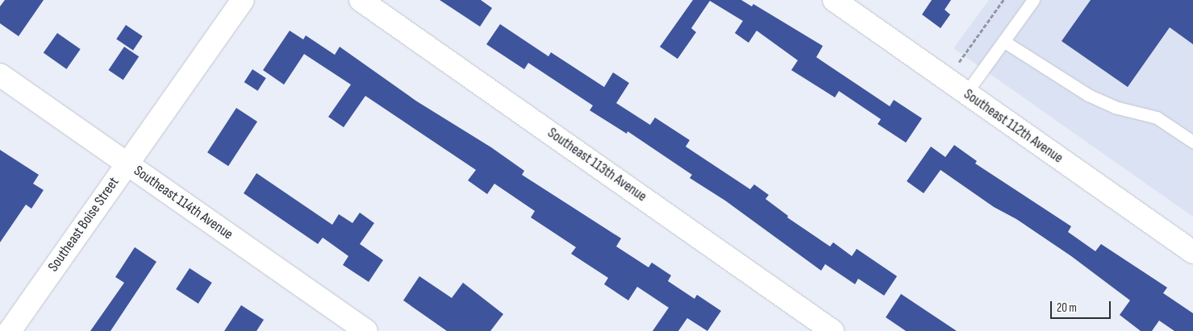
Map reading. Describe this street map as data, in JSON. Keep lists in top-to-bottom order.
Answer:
{
  "streets": {
    "street": [
      "Southeast 112th Avenue",
      "Southeast 113th Avenue",
      "Southeast 114th Avenue",
      "Southeast Boise Street"
    ]
  },
  "crossings": [
    ["Southeast 114th Avenue", "Southeast Boise Street"]
  ],
  "scale_bar": "20 m"
}
